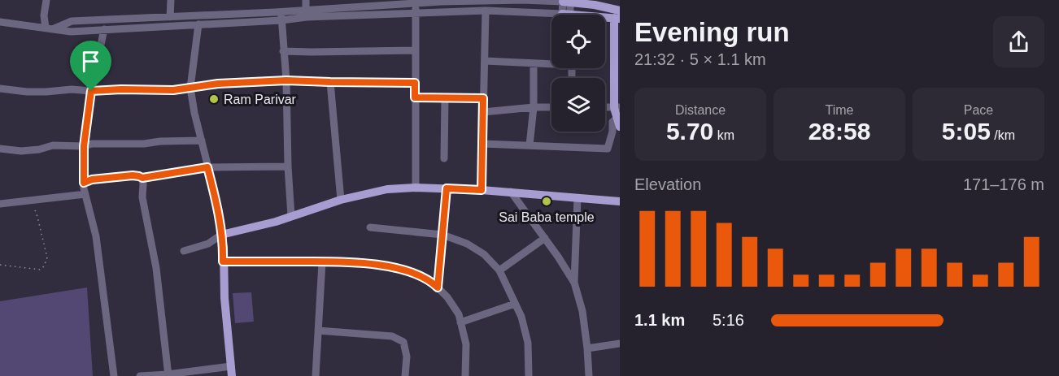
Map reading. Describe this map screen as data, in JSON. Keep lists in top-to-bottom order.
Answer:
{
  "places": ["Ram Parivar", "Sai Baba temple"],
  "page": {
    "heading": ["Evening run", "21:32 · 5 × 1.1 km"],
    "stats": [
      ["Distance", "5.70 km"],
      ["Time", "28:58"],
      ["Pace", "5:05 /km"]
    ],
    "chart": ["Elevation", "171–176 m"],
    "list": [
      {
        "name": "1.1 km",
        "note": "5:16"
      }
    ]
  }
}
